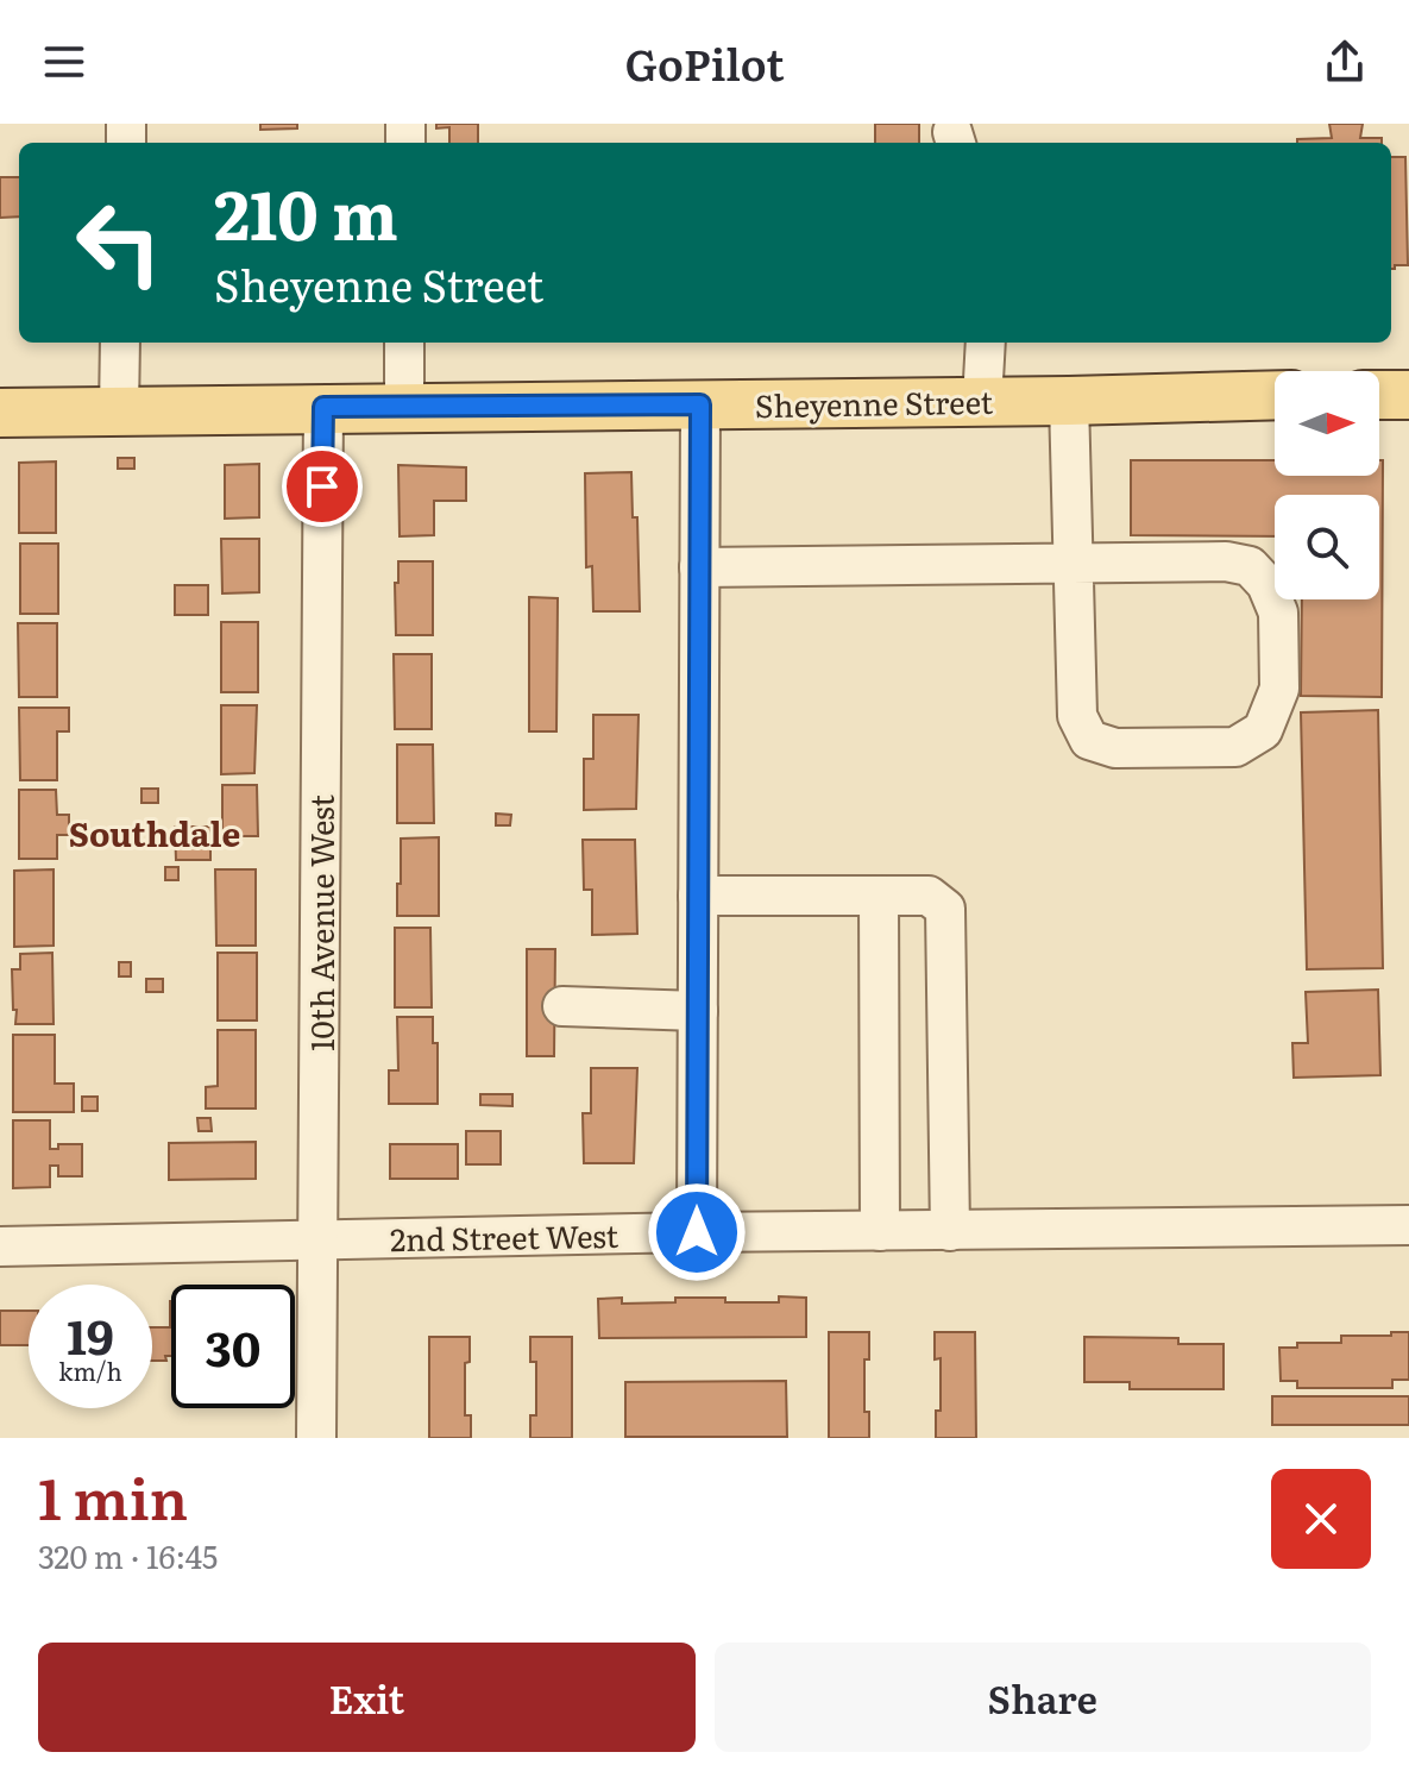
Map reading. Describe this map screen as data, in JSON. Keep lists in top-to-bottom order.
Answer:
{
  "streets": {
    "main road": ["Sheyenne Street"],
    "street": ["10th Avenue West", "2nd Street West"]
  },
  "crossings": [
    ["Sheyenne Street", "10th Avenue West"],
    ["10th Avenue West", "2nd Street West"]
  ],
  "districts": ["Southdale"],
  "north": "right",
  "page": {
    "header": "GoPilot",
    "turn": ["210 m", "Sheyenne Street"],
    "speed": "19 km/h",
    "limit": "30",
    "heading": ["1 min", "320 m · 16:45"],
    "buttons": ["Exit", "Share"]
  }
}
